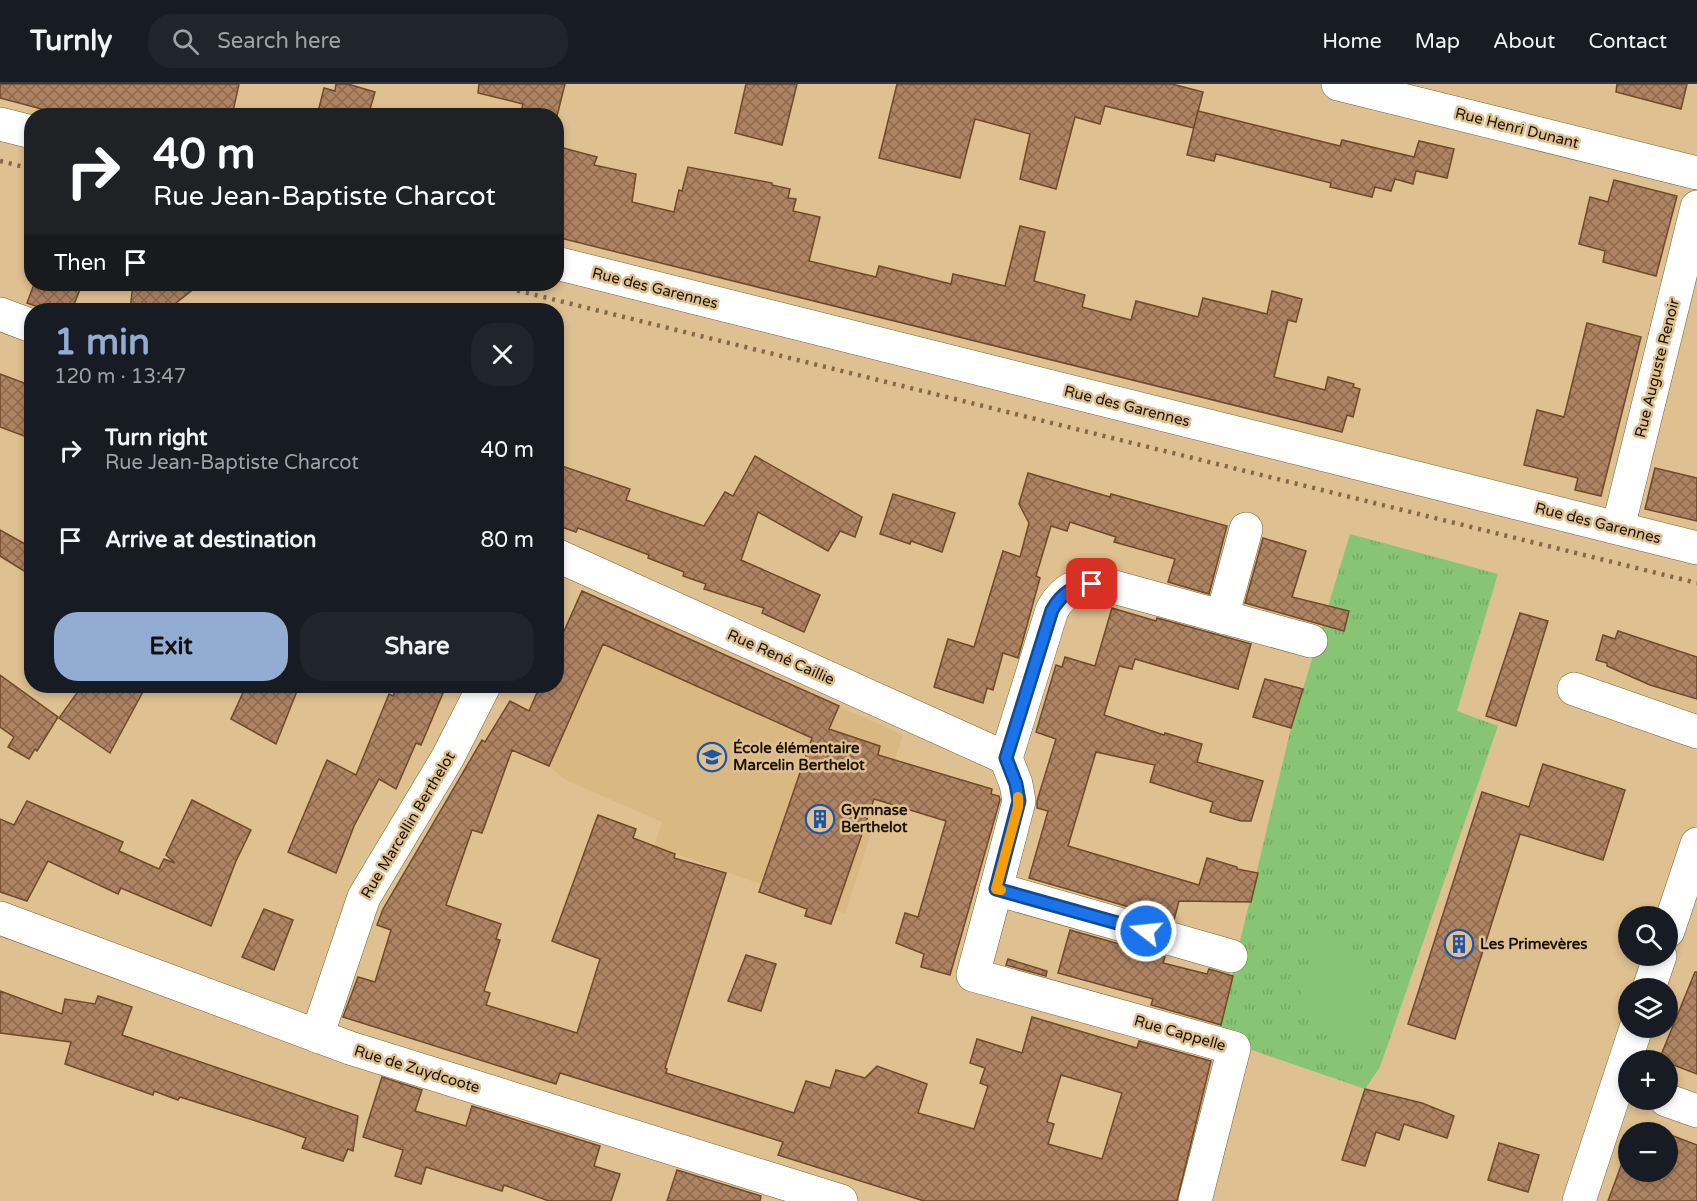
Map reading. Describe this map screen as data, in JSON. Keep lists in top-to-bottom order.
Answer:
{
  "streets": {
    "street": [
      "Rue Henri Dunant",
      "Rue des Garennes",
      "Rue Auguste Renoir",
      "Rue René Caillie",
      "Rue Marcellin Berthelot",
      "Rue Cappelle",
      "Rue de Zuydcoote"
    ]
  },
  "crossings": [
    ["Rue des Garennes", "Rue Auguste Renoir"],
    ["Rue Marcellin Berthelot", "Rue de Zuydcoote"]
  ],
  "places": {
    "school or university": ["École élémentaire Marcelin Berthelot"],
    "building": ["Gymnase Berthelot", "Les Primevères"]
  },
  "page": {
    "header": "Turnly",
    "search": "Search here",
    "nav": [
      "Home",
      "Map",
      "About",
      "Contact"
    ],
    "turn": ["40 m", "Rue Jean-Baptiste Charcot"],
    "then": "Then",
    "heading": ["1 min", "120 m · 13:47"],
    "list": [
      {
        "name": "Turn right",
        "note": "Rue Jean-Baptiste Charcot",
        "value": "40 m"
      },
      {
        "name": "Arrive at destination",
        "value": "80 m"
      }
    ],
    "buttons": ["Exit", "Share"],
    "map_buttons": ["+", "−"]
  }
}
